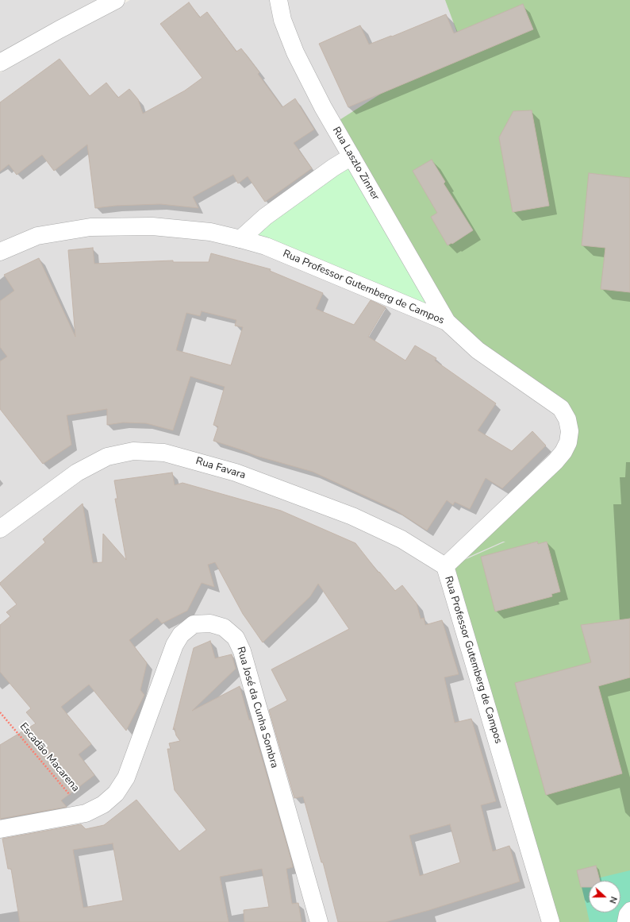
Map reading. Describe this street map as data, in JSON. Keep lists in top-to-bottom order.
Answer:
{
  "streets": {
    "street": [
      "Rua Laszlo Zinner",
      "Rua Professor Gutemberg de Campos",
      "Rua Favara",
      "Rua José da Cunha Sombra"
    ],
    "path": ["Escadão Macarena"]
  },
  "crossings": [
    ["Rua Laszlo Zinner", "Rua Professor Gutemberg de Campos"],
    ["Rua Professor Gutemberg de Campos", "Rua Favara"],
    ["Rua José da Cunha Sombra", "Escadão Macarena"]
  ],
  "north": "right"
}
